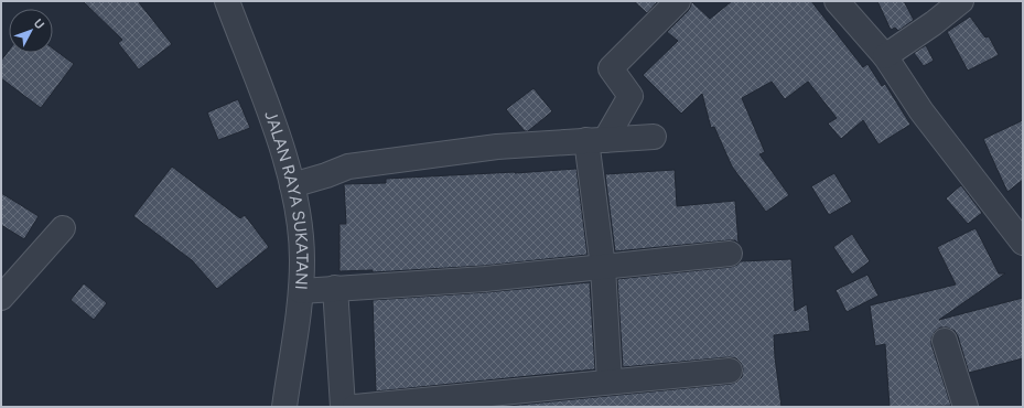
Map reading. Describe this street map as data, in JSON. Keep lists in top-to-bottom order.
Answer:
{
  "streets": {
    "street": ["JALAN RAYA SUKATANI"]
  },
  "north": "top right"
}
